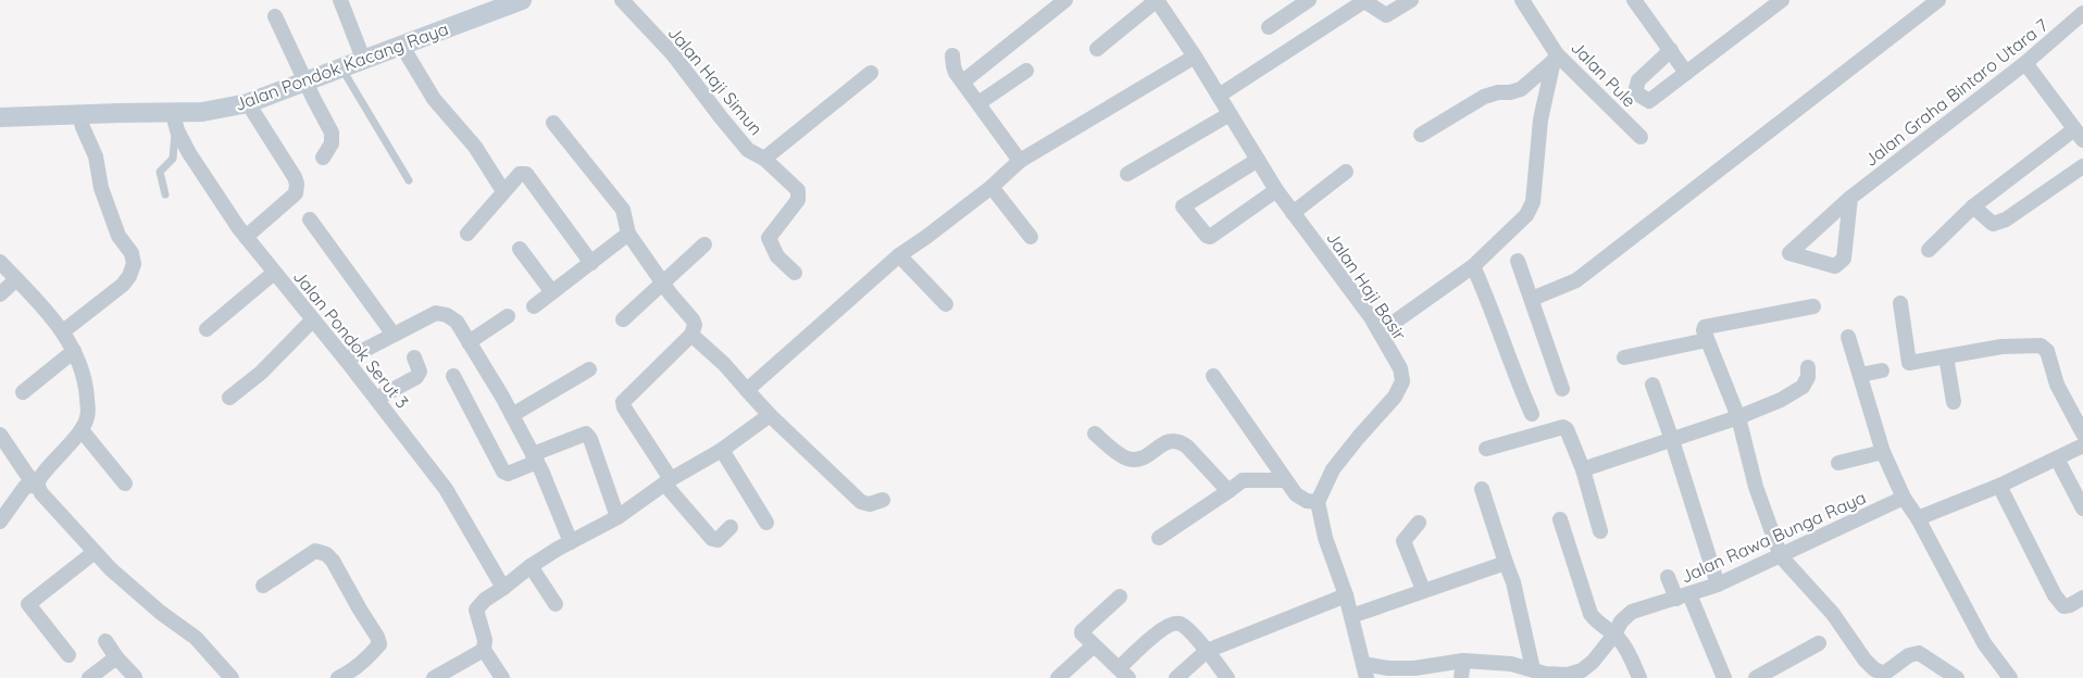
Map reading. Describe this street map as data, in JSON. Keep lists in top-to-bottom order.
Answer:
{
  "streets": {
    "main road": ["Jalan Pondok Kacang Raya"],
    "street": [
      "Jalan Pule",
      "Jalan Haji Simun",
      "Jalan Graha Bintaro Utara 7",
      "Jalan Haji Basir",
      "Jalan Pondok Serut 3",
      "Jalan Rawa Bunga Raya"
    ]
  },
  "crossings": [
    ["Jalan Pondok Kacang Raya", "Jalan Pondok Serut 3"]
  ]
}
